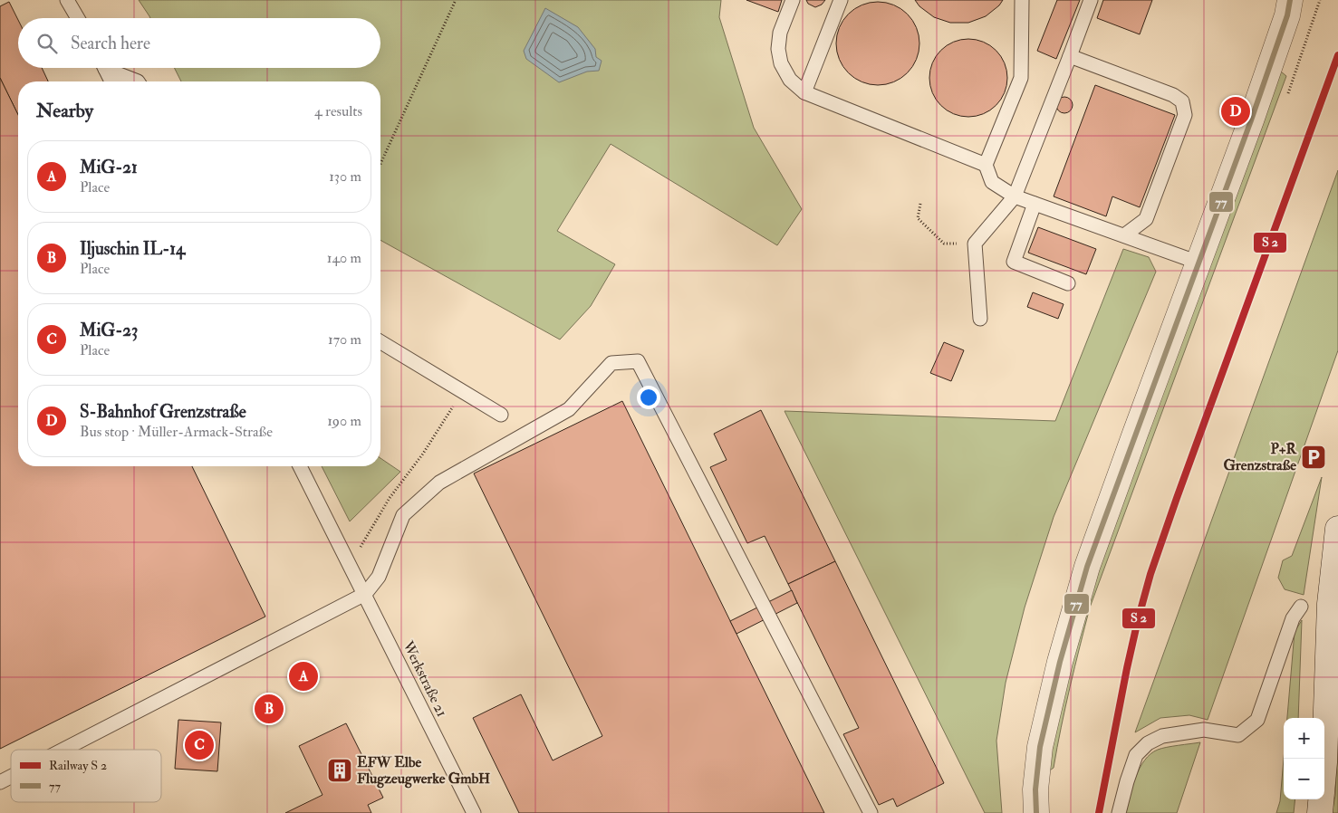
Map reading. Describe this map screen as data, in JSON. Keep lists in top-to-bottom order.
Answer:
{
  "streets": {
    "lane": ["Werkstraße 21"]
  },
  "places": {
    "parking": ["P+R Grenzstraße"],
    "building": ["EFW Elbe Flugzeugwerke GmbH"]
  },
  "lines": ["transit line 77"],
  "legend": ["Railway S 2", "77"],
  "page": {
    "search": "Search here",
    "heading": ["Nearby", "4 results"],
    "pins": [
      "D",
      "A",
      "B",
      "C"
    ],
    "list": [
      {
        "mark": "A",
        "name": "MiG-21",
        "note": "Place",
        "value": "130 m"
      },
      {
        "mark": "B",
        "name": "Iljuschin IL-14",
        "note": "Place",
        "value": "140 m"
      },
      {
        "mark": "C",
        "name": "MiG-23",
        "note": "Place",
        "value": "170 m"
      },
      {
        "mark": "D",
        "name": "S-Bahnhof Grenzstraße",
        "note": "Bus stop · Müller-Armack-Straße",
        "value": "190 m"
      }
    ],
    "map_buttons": ["+", "−"]
  }
}
